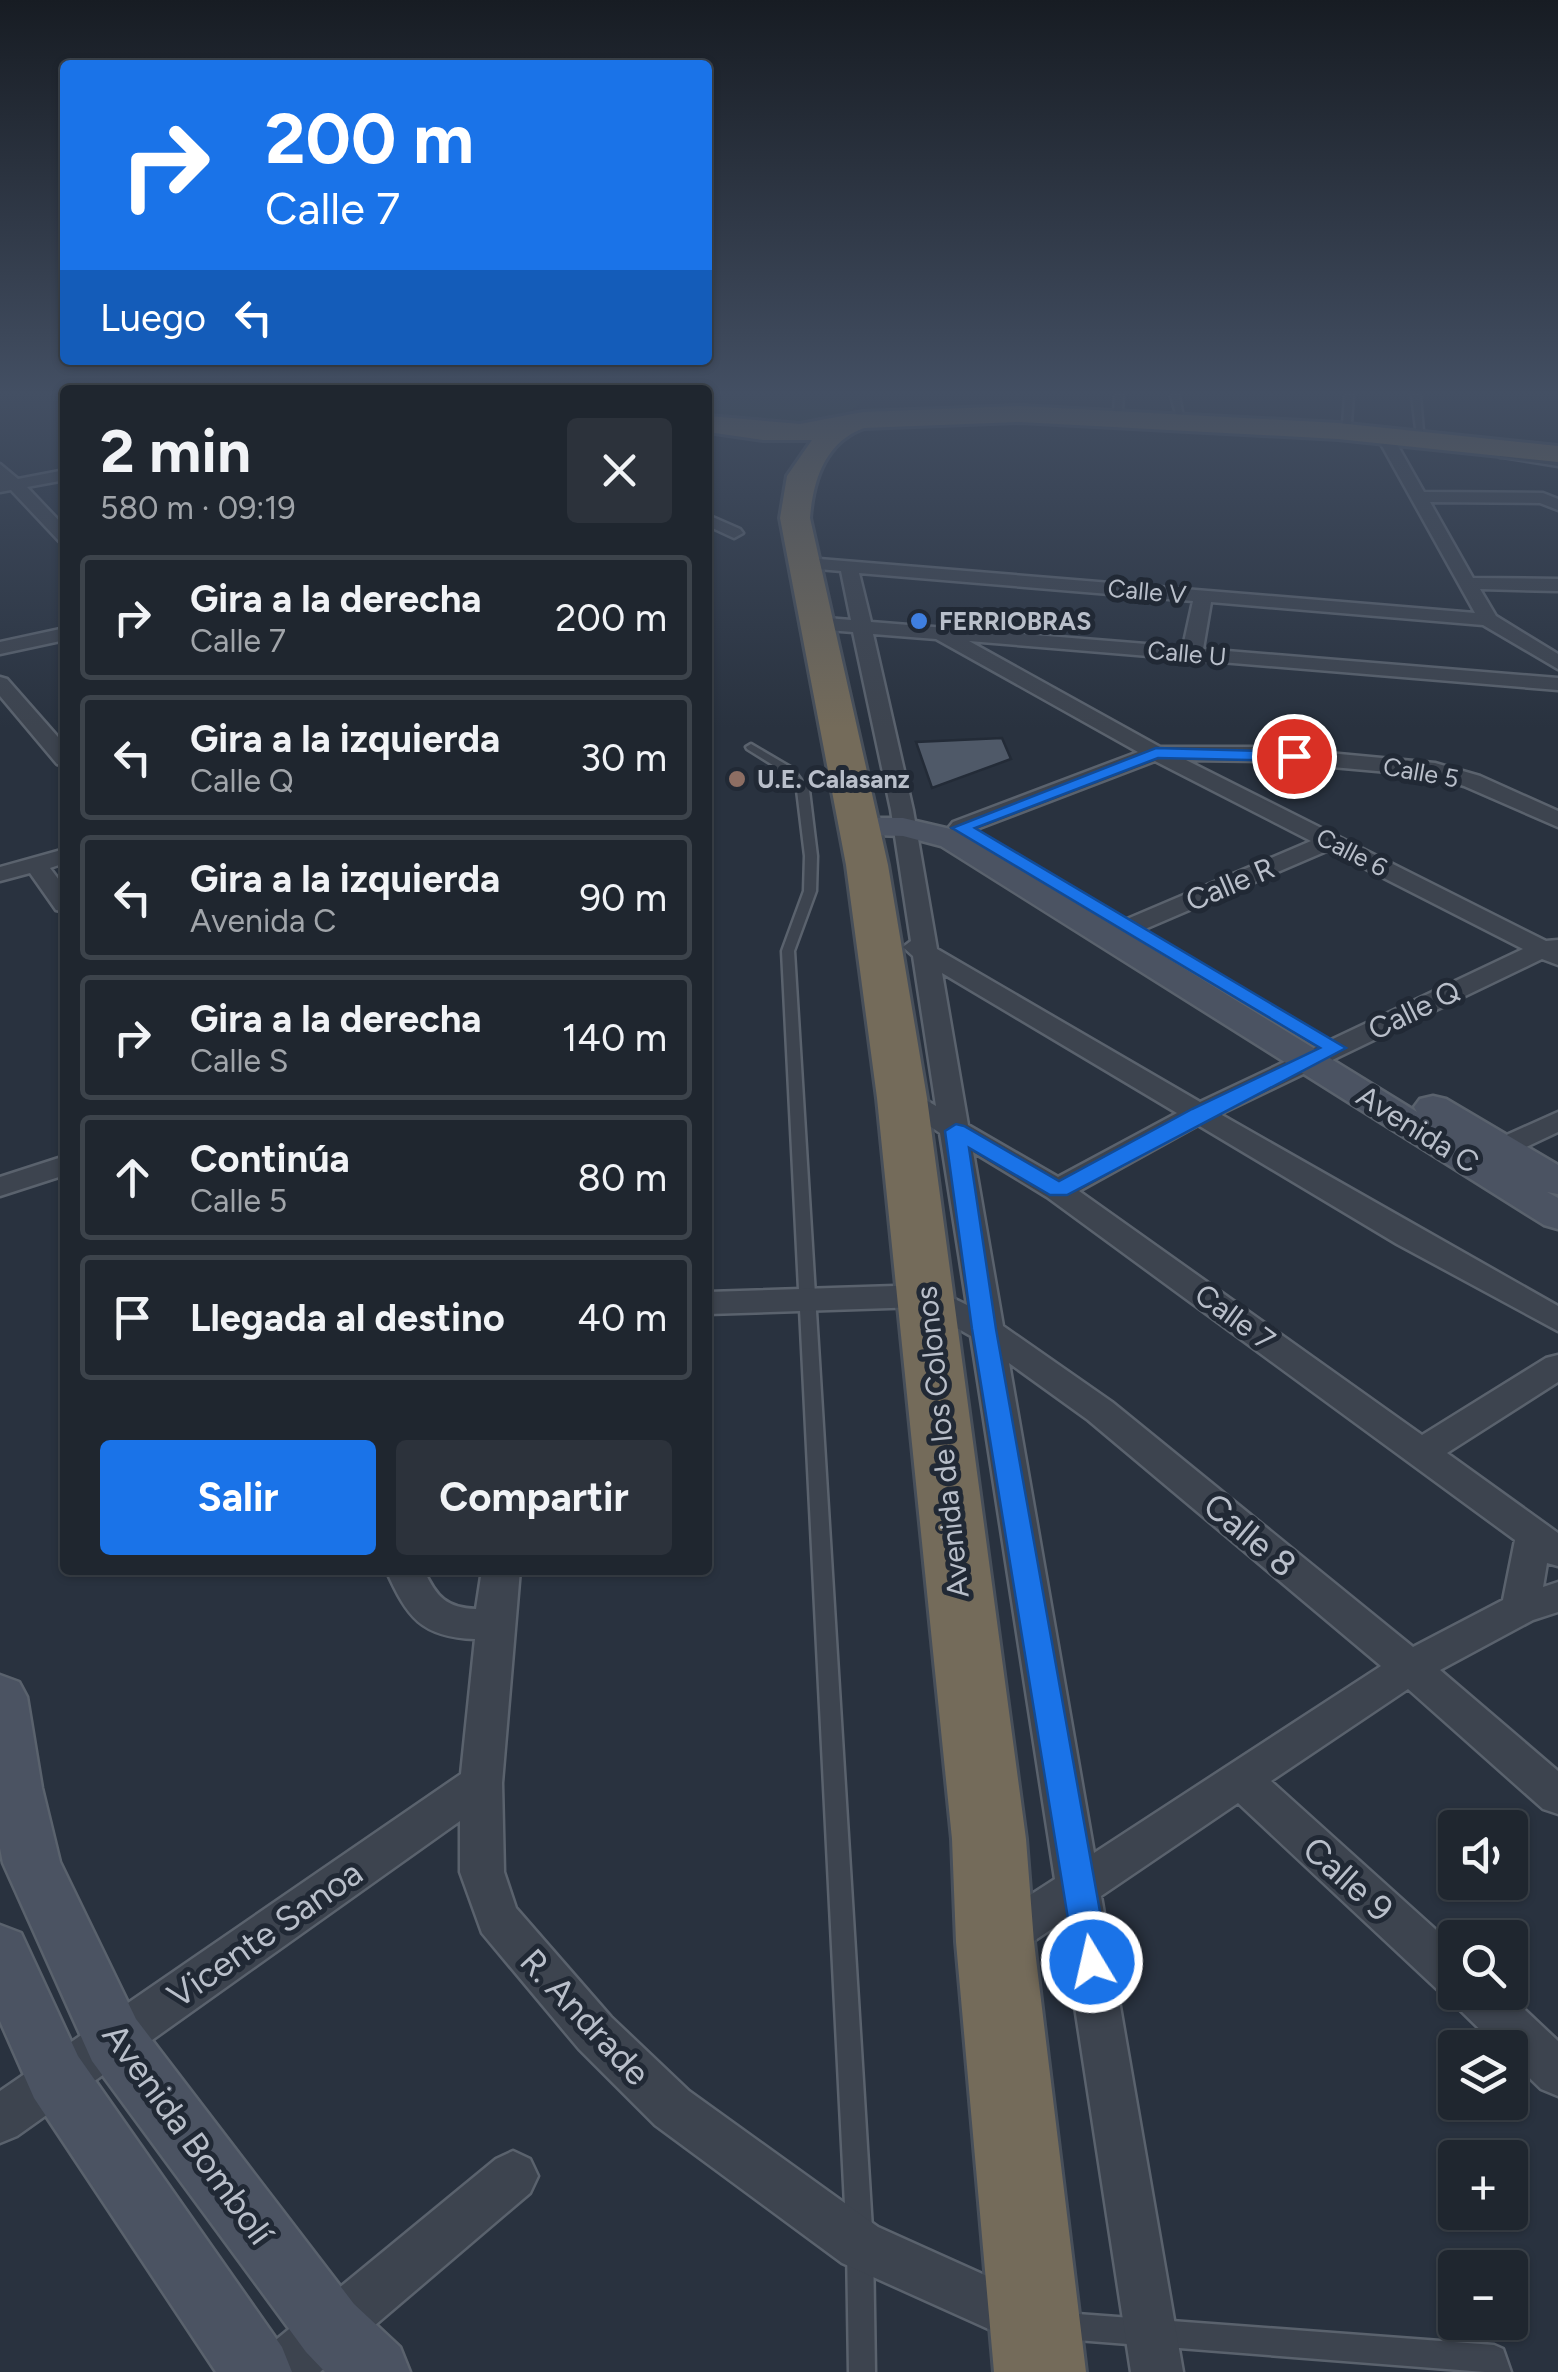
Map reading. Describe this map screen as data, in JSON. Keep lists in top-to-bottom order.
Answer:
{
  "streets": {
    "highway": ["Avenida de los Colonos"],
    "street": [
      "Calle V",
      "Calle U",
      "Calle 5",
      "Calle 6",
      "Calle R",
      "Calle Q",
      "Avenida C",
      "Calle 7",
      "Calle 8",
      "Calle 9",
      "Vicente Sanoa",
      "R. Andrade",
      "Avenida Bombolí"
    ]
  },
  "crossings": [
    ["Calle V", "Avenida de los Colonos"],
    ["Calle U", "Calle 6"],
    ["Calle U", "Avenida de los Colonos"],
    ["Calle 5", "Calle 6"],
    ["Calle 6", "Calle R"],
    ["Calle 6", "Calle Q"],
    ["Calle R", "Avenida C"],
    ["Calle Q", "Avenida C"],
    ["Calle Q", "Calle 7"],
    ["Avenida C", "Avenida de los Colonos"],
    ["Calle 7", "Avenida de los Colonos"],
    ["Avenida de los Colonos", "Calle 8"],
    ["Avenida de los Colonos", "R. Andrade"],
    ["Vicente Sanoa", "R. Andrade"],
    ["Vicente Sanoa", "Avenida Bombolí"]
  ],
  "places": ["FERRIOBRAS", "U.E. Calasanz"],
  "page": {
    "turn": ["200 m", "Calle 7"],
    "then": "Luego",
    "heading": ["2 min", "580 m · 09:19"],
    "list": [
      {
        "name": "Gira a la derecha",
        "note": "Calle 7",
        "value": "200 m"
      },
      {
        "name": "Gira a la izquierda",
        "note": "Calle Q",
        "value": "30 m"
      },
      {
        "name": "Gira a la izquierda",
        "note": "Avenida C",
        "value": "90 m"
      },
      {
        "name": "Gira a la derecha",
        "note": "Calle S",
        "value": "140 m"
      },
      {
        "name": "Continúa",
        "note": "Calle 5",
        "value": "80 m"
      },
      {
        "name": "Llegada al destino",
        "value": "40 m"
      }
    ],
    "buttons": ["Salir", "Compartir"],
    "map_buttons": ["+", "−"]
  }
}
